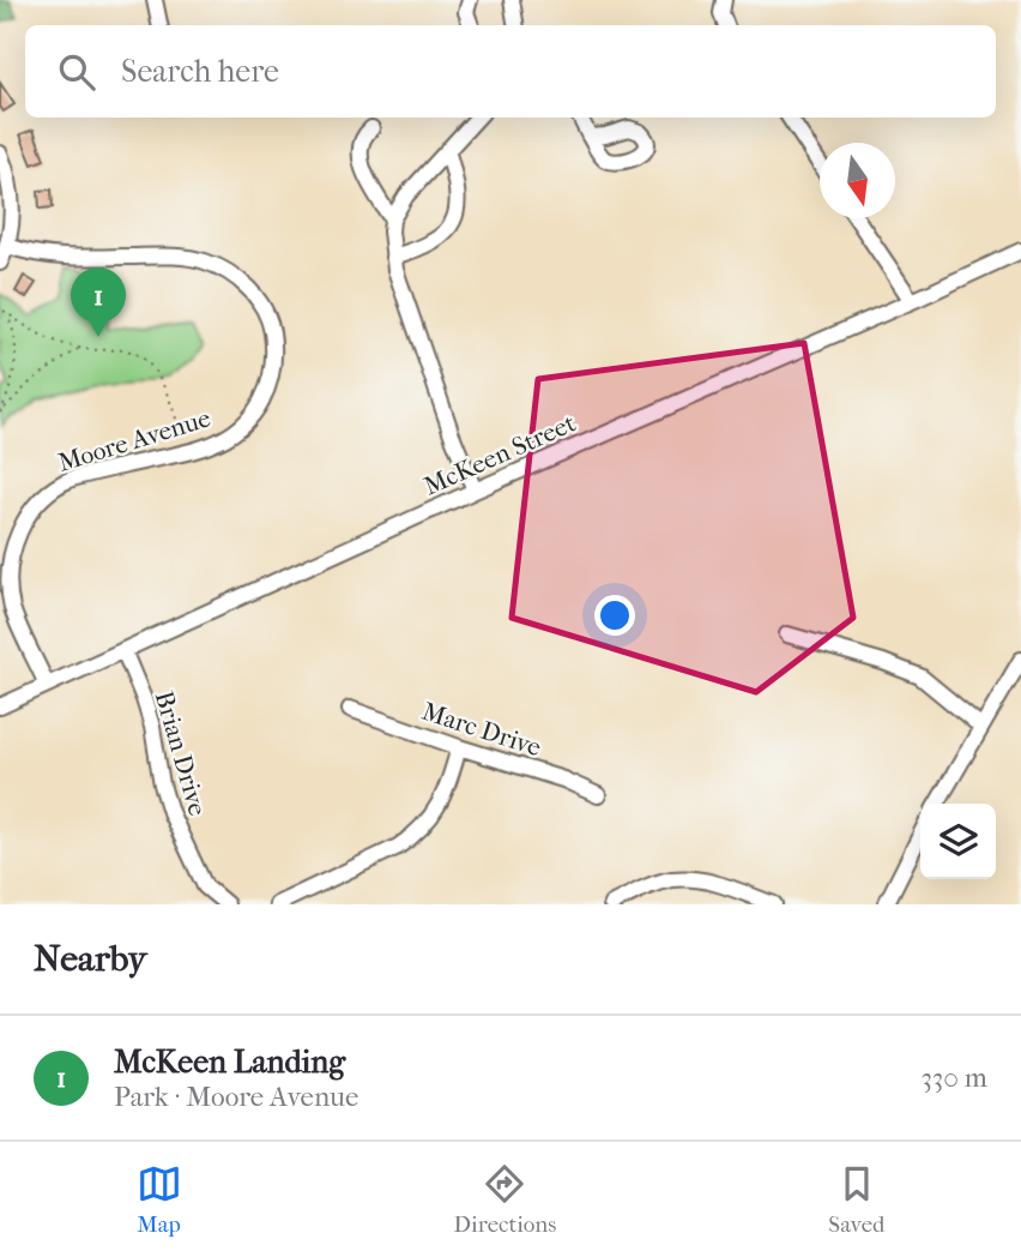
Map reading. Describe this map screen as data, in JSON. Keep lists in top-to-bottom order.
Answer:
{
  "streets": {
    "street": [
      "Moore Avenue",
      "McKeen Street",
      "Marc Drive",
      "Brian Drive"
    ]
  },
  "crossings": [
    ["Moore Avenue", "McKeen Street"],
    ["McKeen Street", "Brian Drive"]
  ],
  "north": "bottom",
  "page": {
    "search": "Search here",
    "pins": "1",
    "heading": "Nearby",
    "list": [
      {
        "mark": "1",
        "name": "McKeen Landing",
        "note": "Park · Moore Avenue",
        "value": "330 m"
      }
    ],
    "nav": ["Map", "Directions", "Saved"]
  }
}
